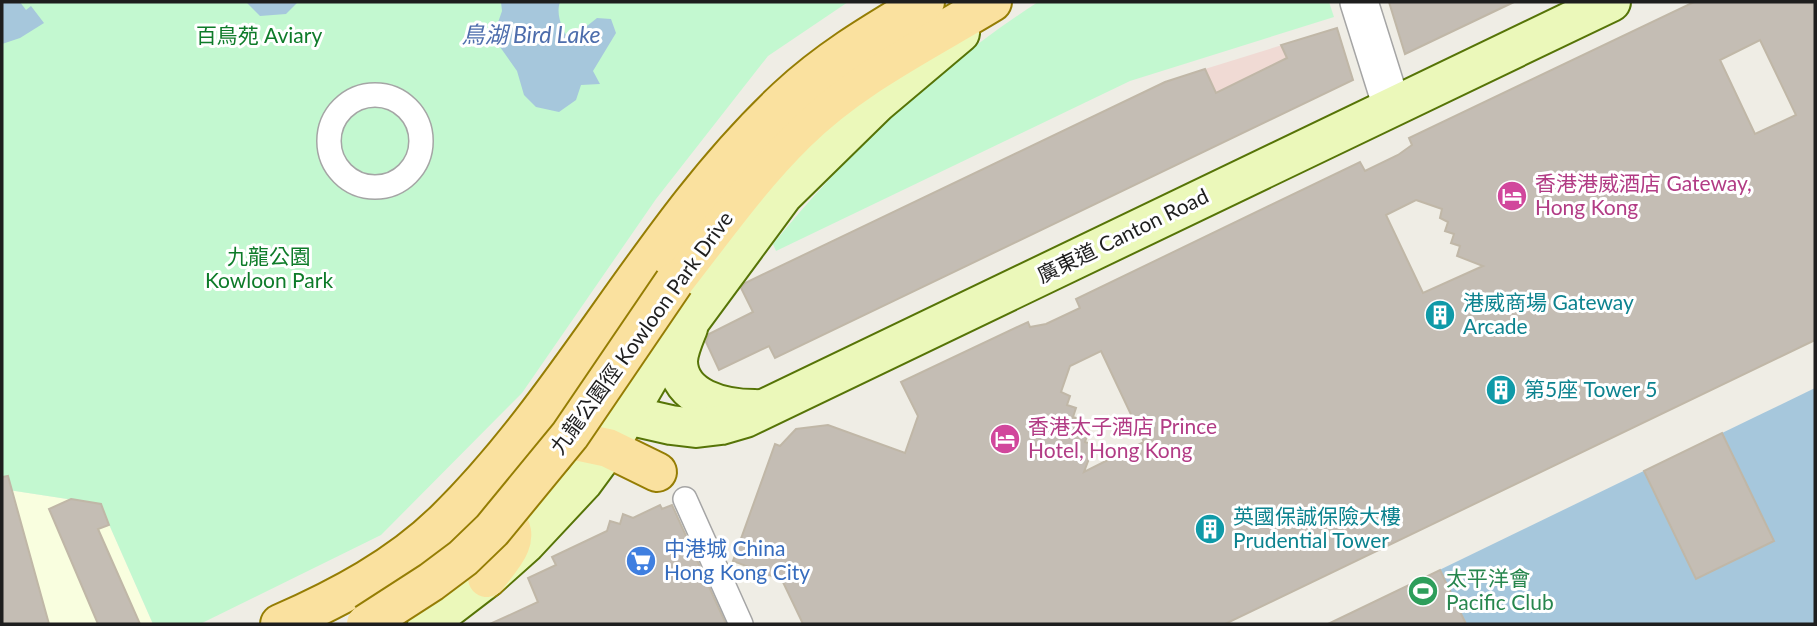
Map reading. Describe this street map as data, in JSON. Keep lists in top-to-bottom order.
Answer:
{
  "streets": {
    "main road": ["廣東道 Canton Road", "九龍公園徑 Kowloon Park Drive"]
  },
  "crossings": [
    ["廣東道 Canton Road", "九龍公園徑 Kowloon Park Drive"]
  ],
  "water": ["鳥湖 Bird Lake"],
  "parks": ["百鳥苑 Aviary", "九龍公園 Kowloon Park"],
  "places": {
    "hotel": ["香港港威酒店 Gateway, Hong Kong", "香港太子酒店 Prince Hotel, Hong Kong"],
    "building": ["港威商場 Gateway Arcade", "第5座 Tower 5", "英國保誠保險大樓 Prudential Tower"],
    "supermarket": ["中港城 China Hong Kong City"],
    "sports": ["太平洋會 Pacific Club"]
  }
}
